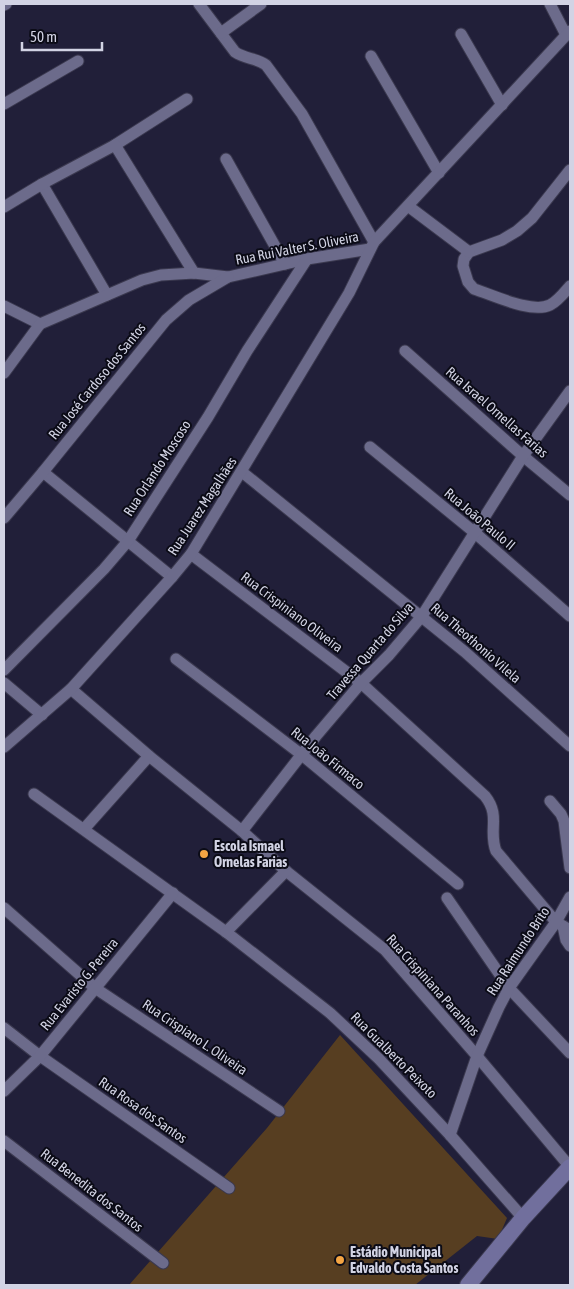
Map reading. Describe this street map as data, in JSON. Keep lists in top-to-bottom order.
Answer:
{
  "streets": {
    "street": [
      "Rua Rui Valter S. Oliveira",
      "Rua José Cardoso dos Santos",
      "Rua Israel Ornellas Farias",
      "Rua Orlando Moscoso",
      "Rua Juarez Magalhães",
      "Rua João Paulo II",
      "Rua Crispiniano Oliveira",
      "Rua Theothonio Vilela",
      "Travessa Quarta do Silva",
      "Rua João Firmaco",
      "Rua Raimundo Brito",
      "Rua Evaristo G. Pereira",
      "Rua Crispiniana Paranhos",
      "Rua Crispiano L. Oliveira",
      "Rua Gualberto Peixoto",
      "Rua Rosa dos Santos",
      "Rua Benedita dos Santos"
    ]
  },
  "crossings": [
    ["Rua Rui Valter S. Oliveira", "Rua José Cardoso dos Santos"],
    ["Rua Rui Valter S. Oliveira", "Rua Orlando Moscoso"],
    ["Rua Rui Valter S. Oliveira", "Rua Juarez Magalhães"],
    ["Rua Israel Ornellas Farias", "Travessa Quarta do Silva"],
    ["Rua Juarez Magalhães", "Rua Crispiniano Oliveira"],
    ["Rua Juarez Magalhães", "Rua Theothonio Vilela"],
    ["Rua Juarez Magalhães", "Rua Crispiniana Paranhos"],
    ["Rua João Paulo II", "Travessa Quarta do Silva"],
    ["Rua Crispiniano Oliveira", "Travessa Quarta do Silva"],
    ["Rua Crispiniano Oliveira", "Rua Raimundo Brito"],
    ["Rua Theothonio Vilela", "Travessa Quarta do Silva"],
    ["Travessa Quarta do Silva", "Rua João Firmaco"],
    ["Travessa Quarta do Silva", "Rua Crispiniana Paranhos"],
    ["Rua Raimundo Brito", "Rua Crispiniana Paranhos"],
    ["Rua Raimundo Brito", "Rua Gualberto Peixoto"],
    ["Rua Evaristo G. Pereira", "Rua Crispiano L. Oliveira"],
    ["Rua Evaristo G. Pereira", "Rua Rosa dos Santos"]
  ],
  "places": ["Escola Ismael Ornelas Farias", "Estádio Municipal Edvaldo Costa Santos"],
  "scale_bar": "50 m"
}
